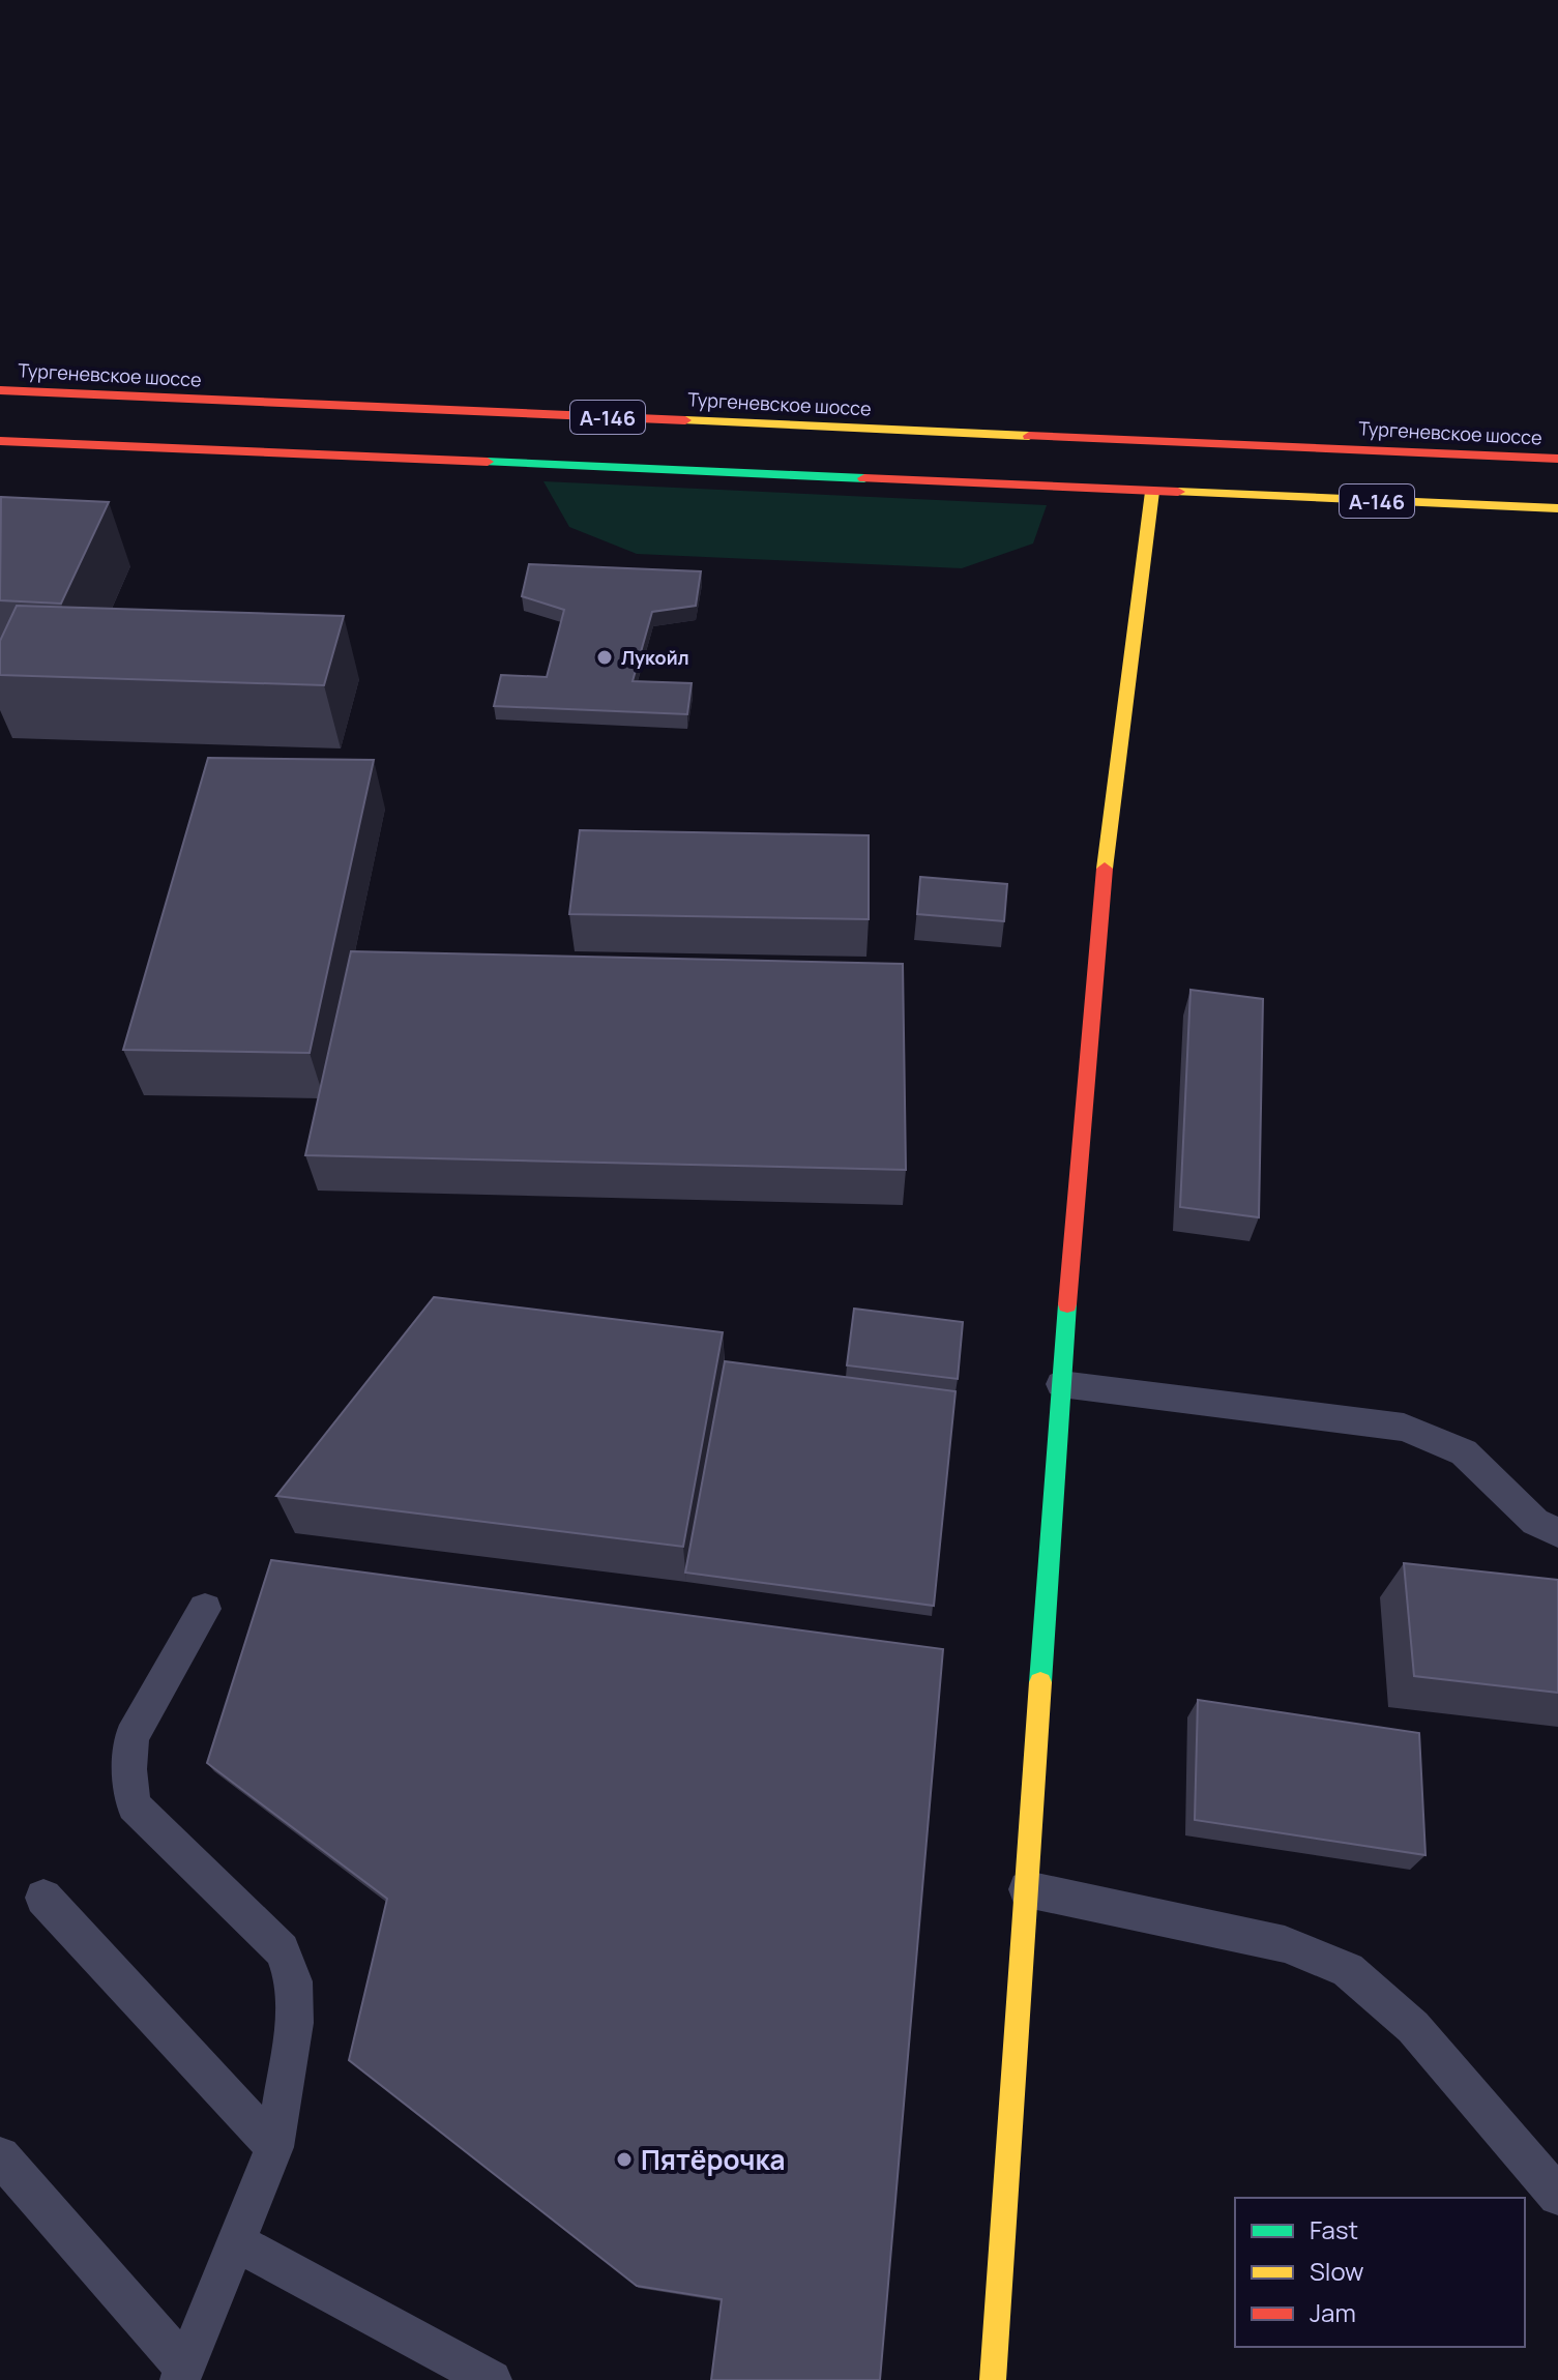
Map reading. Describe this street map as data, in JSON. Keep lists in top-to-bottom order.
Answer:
{
  "streets": {
    "main road": ["Тургеневское шоссе", "А-146"]
  },
  "places": ["Лукойл", "Пятёрочка"],
  "legend": ["Fast", "Slow", "Jam"]
}
